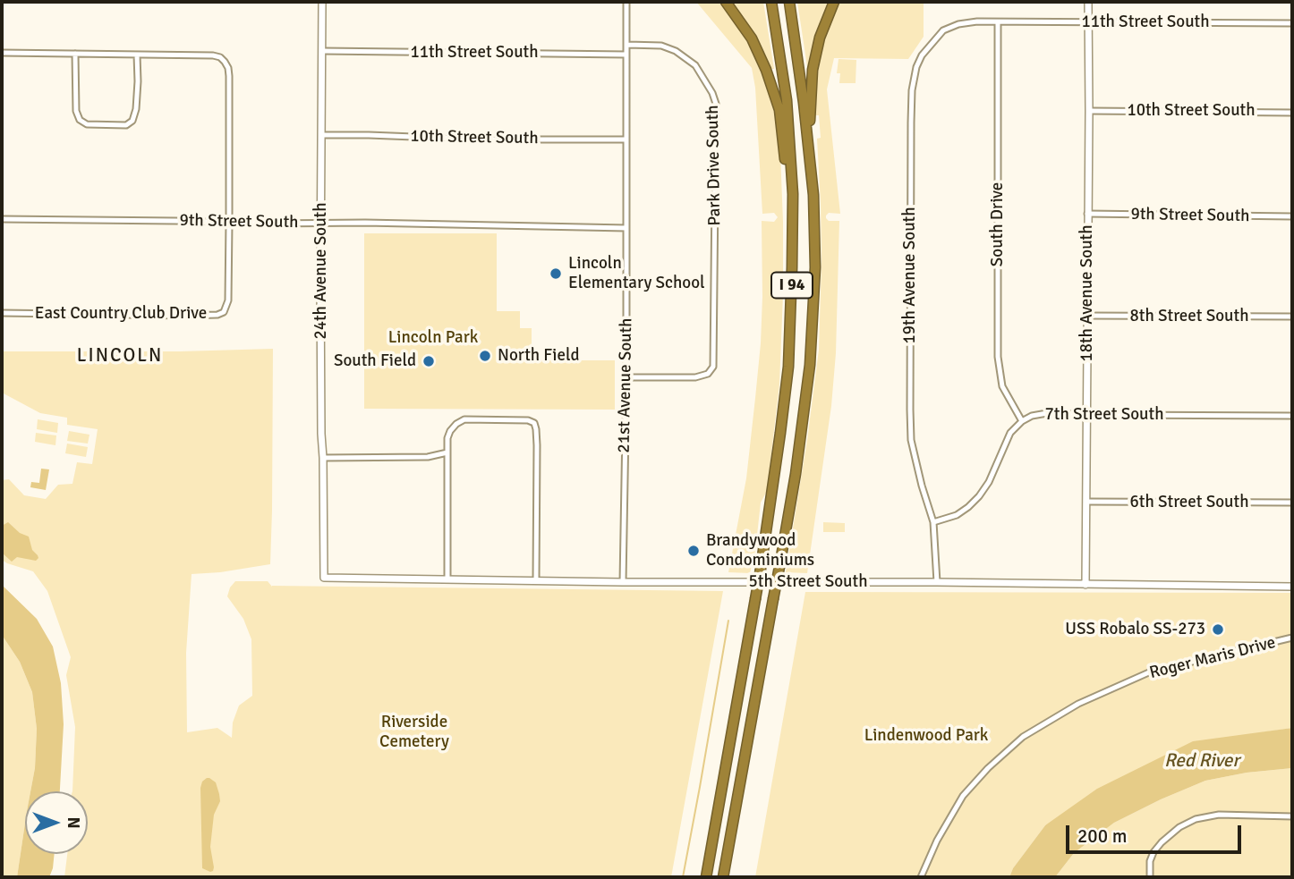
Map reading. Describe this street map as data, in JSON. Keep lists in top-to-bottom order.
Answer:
{
  "streets": {
    "highway": ["I 94"],
    "street": [
      "11th Street South",
      "10th Street South",
      "Park Drive South",
      "9th Street South",
      "South Drive",
      "24th Avenue South",
      "19th Avenue South",
      "18th Avenue South",
      "East Country Club Drive",
      "8th Street South",
      "21st Avenue South",
      "7th Street South",
      "6th Street South",
      "5th Street South",
      "Roger Maris Drive"
    ]
  },
  "crossings": [
    ["11th Street South", "South Drive"],
    ["11th Street South", "24th Avenue South"],
    ["11th Street South", "19th Avenue South"],
    ["11th Street South", "18th Avenue South"],
    ["11th Street South", "21st Avenue South"],
    ["10th Street South", "24th Avenue South"],
    ["10th Street South", "18th Avenue South"],
    ["10th Street South", "21st Avenue South"],
    ["Park Drive South", "21st Avenue South"],
    ["9th Street South", "24th Avenue South"],
    ["9th Street South", "18th Avenue South"],
    ["9th Street South", "East Country Club Drive"],
    ["9th Street South", "21st Avenue South"],
    ["South Drive", "19th Avenue South"],
    ["South Drive", "7th Street South"],
    ["24th Avenue South", "5th Street South"],
    ["19th Avenue South", "7th Street South"],
    ["19th Avenue South", "5th Street South"],
    ["18th Avenue South", "8th Street South"],
    ["18th Avenue South", "7th Street South"],
    ["18th Avenue South", "6th Street South"],
    ["18th Avenue South", "5th Street South"],
    ["21st Avenue South", "5th Street South"]
  ],
  "districts": ["LINCOLN"],
  "water": ["Red River"],
  "parks": ["Lincoln Park", "Riverside Cemetery", "Lindenwood Park"],
  "places": [
    "Lincoln Elementary School",
    "North Field",
    "South Field",
    "Brandywood Condominiums",
    "USS Robalo SS-273"
  ],
  "scale_bar": "200 m",
  "north": "right"
}
